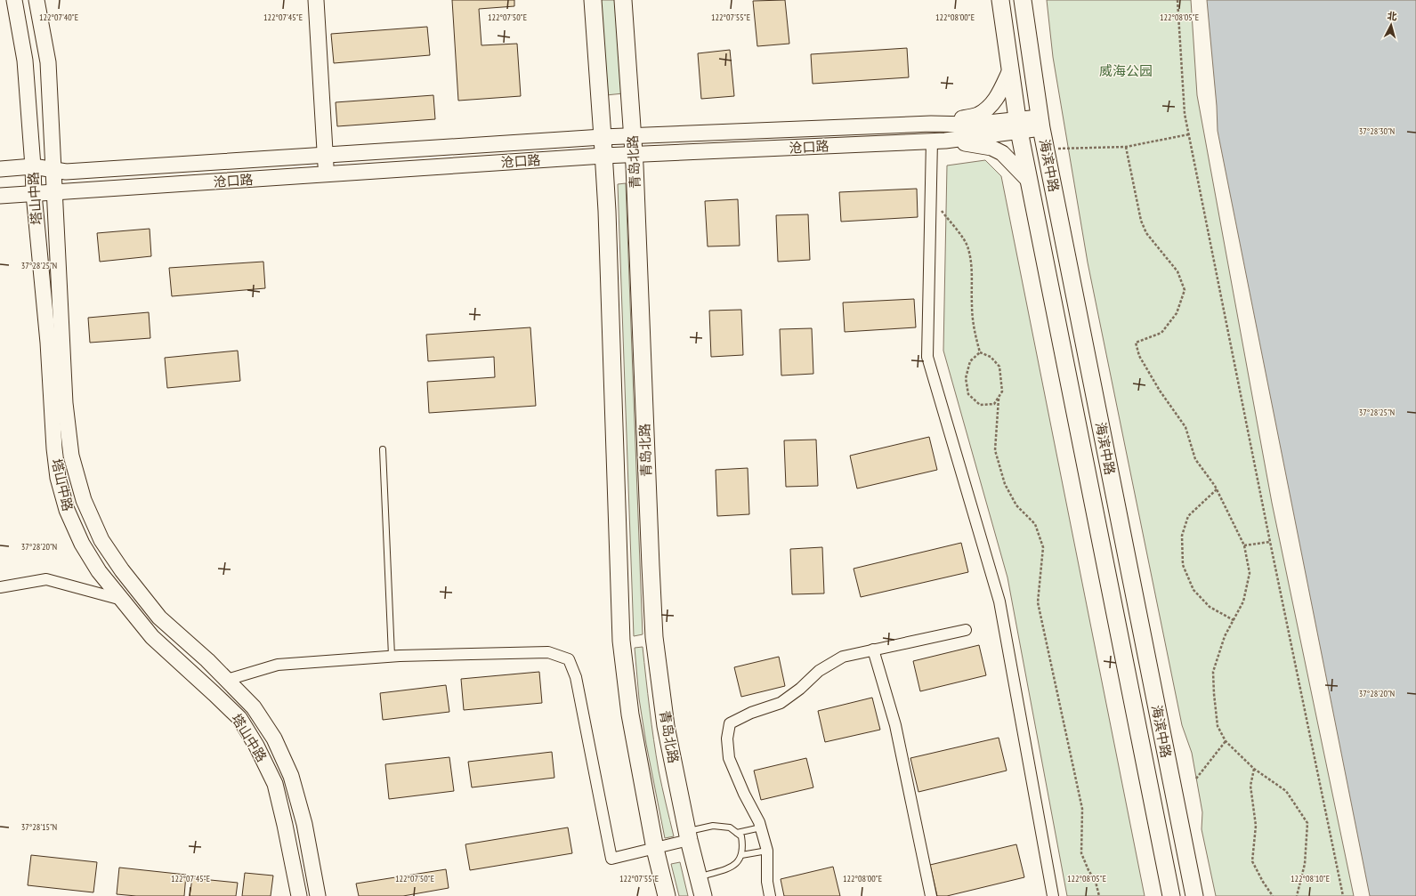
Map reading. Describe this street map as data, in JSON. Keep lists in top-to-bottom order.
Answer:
{
  "streets": {
    "main road": [
      "沧口路",
      "青岛北路",
      "海滨中路",
      "塔山中路"
    ]
  },
  "crossings": [
    ["沧口路", "青岛北路"],
    ["沧口路", "海滨中路"],
    ["沧口路", "塔山中路"]
  ],
  "parks": ["威海公园"],
  "north": "top",
  "coordinates": [
    "122°07'40\"E",
    "122°07'45\"E",
    "122°07'50\"E",
    "122°07'55\"E",
    "122°08'00\"E",
    "122°08'05\"E",
    "37°28'30\"N",
    "37°28'25\"N",
    "37°28'20\"N",
    "37°28'15\"N",
    "122°08'10\"E"
  ]
}
